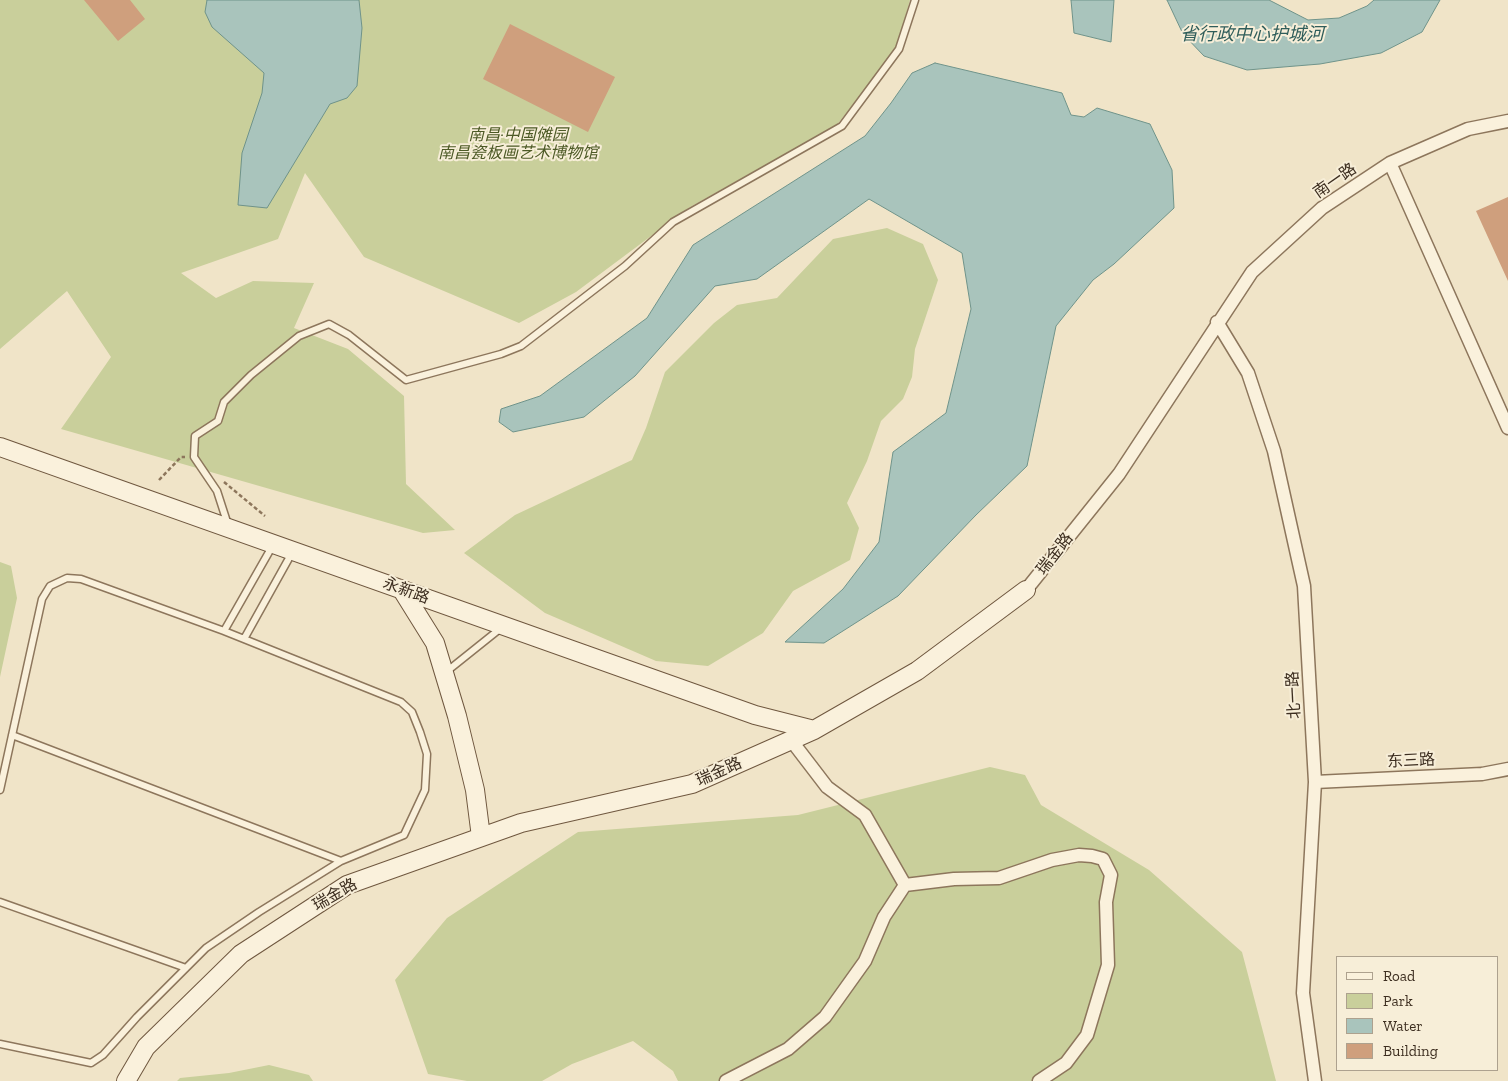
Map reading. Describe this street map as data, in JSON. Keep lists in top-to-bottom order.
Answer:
{
  "streets": {
    "street": [
      "南一路",
      "瑞金路",
      "永新路",
      "北一路",
      "东三路"
    ]
  },
  "crossings": [
    ["南一路", "瑞金路"],
    ["南一路", "北一路"],
    ["瑞金路", "永新路"],
    ["瑞金路", "北一路"],
    ["北一路", "东三路"]
  ],
  "water": ["省行政中心护城河"],
  "parks": ["南昌·中国傩园 南昌瓷板画艺术博物馆"],
  "legend": [
    "Road",
    "Park",
    "Water",
    "Building"
  ]
}
